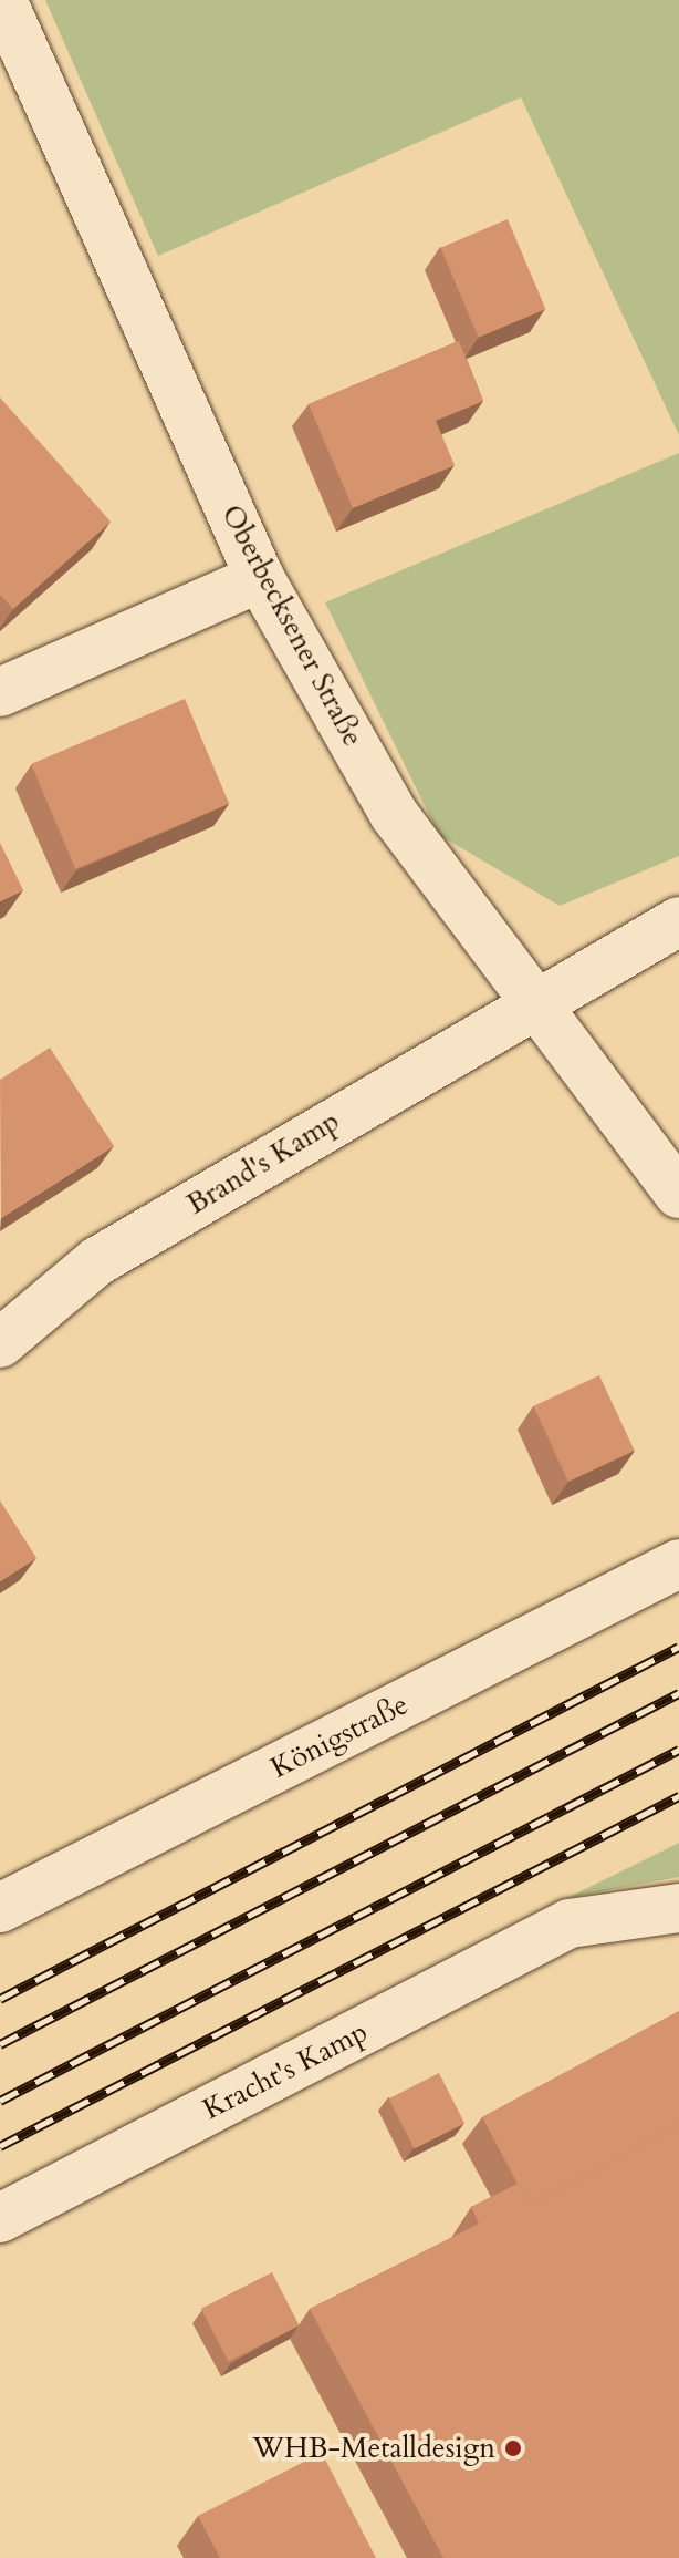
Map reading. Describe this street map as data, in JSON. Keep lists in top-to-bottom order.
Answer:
{
  "streets": {
    "street": [
      "Oberbecksener Straße",
      "Brand's Kamp",
      "Königstraße",
      "Kracht's Kamp"
    ]
  },
  "crossings": [
    ["Oberbecksener Straße", "Brand's Kamp"]
  ],
  "places": ["WHB-Metalldesign"]
}
